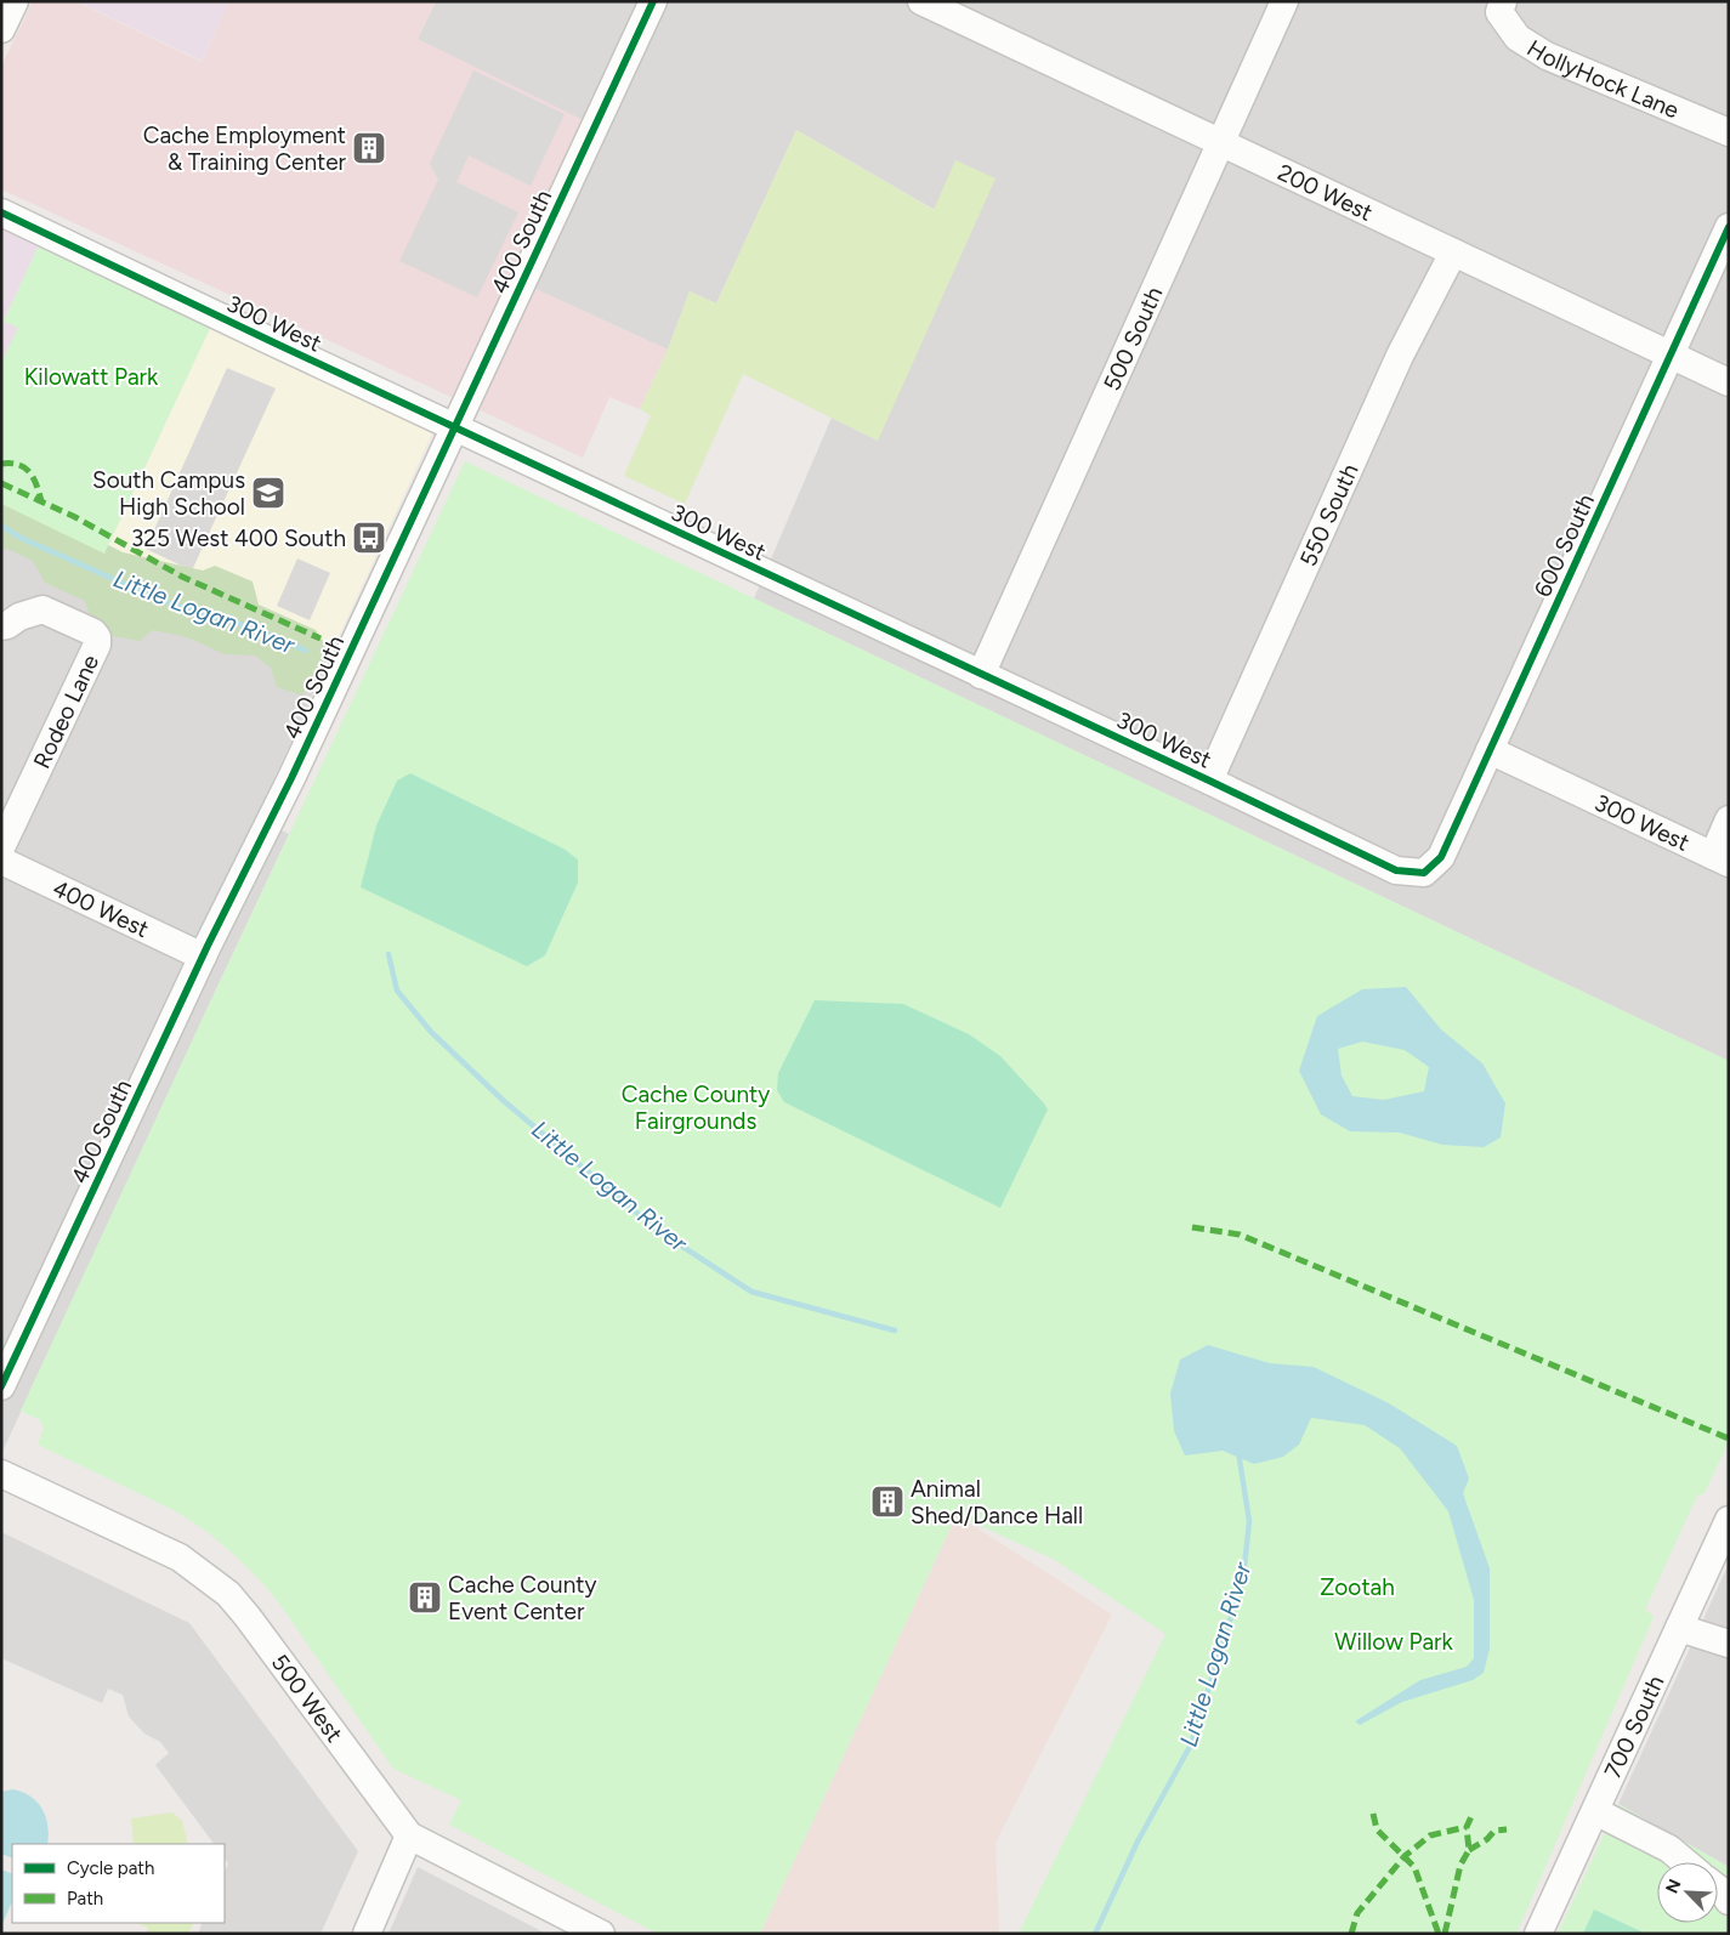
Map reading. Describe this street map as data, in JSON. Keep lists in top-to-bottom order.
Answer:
{
  "streets": {
    "street": [
      "HollyHock Lane",
      "200 West",
      "400 South",
      "300 West",
      "500 South",
      "550 South",
      "600 South",
      "Rodeo Lane",
      "400 West",
      "500 West",
      "700 South"
    ]
  },
  "crossings": [
    ["200 West", "500 South"],
    ["200 West", "550 South"],
    ["200 West", "600 South"],
    ["400 South", "300 West"],
    ["400 South", "400 West"],
    ["300 West", "500 South"],
    ["300 West", "550 South"],
    ["300 West", "600 South"]
  ],
  "water": ["Little Logan River"],
  "parks": [
    "Kilowatt Park",
    "Cache County Fairgrounds",
    "Zootah",
    "Willow Park"
  ],
  "places": {
    "building": ["Cache Employment & Training Center", "Animal Shed/Dance Hall", "Cache County Event Center"],
    "school or university": ["South Campus High School"],
    "bus stop": ["325 West 400 South"]
  },
  "legend": ["Cycle path", "Path"],
  "north": "top left"
}
